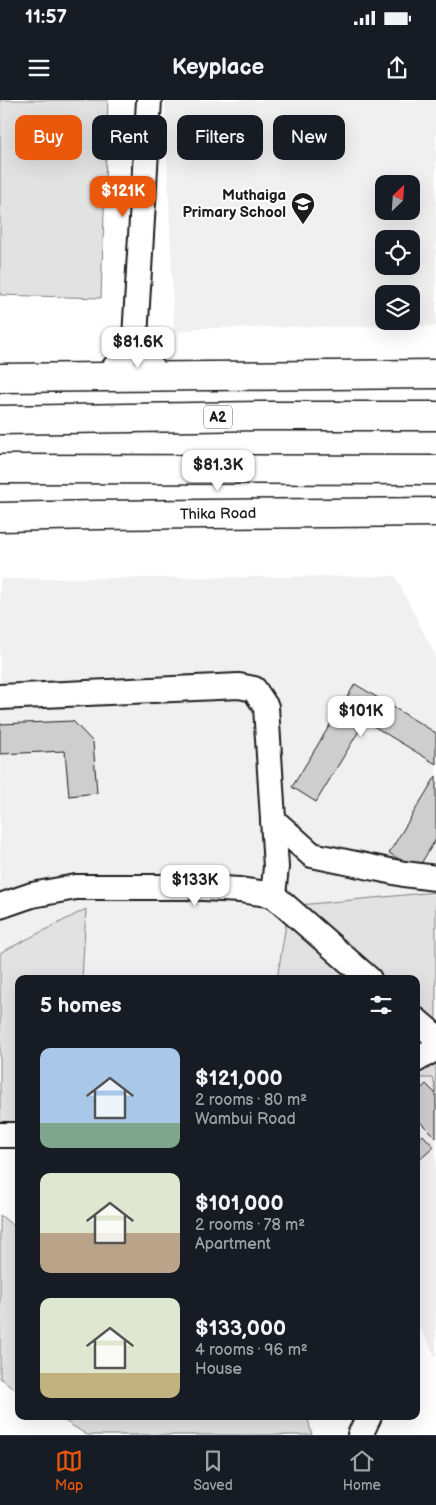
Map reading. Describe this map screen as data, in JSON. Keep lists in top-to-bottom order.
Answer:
{
  "streets": {
    "main road": ["A2", "Thika Road"]
  },
  "places": {
    "school or university": ["Muthaiga Primary School"]
  },
  "north": "top right",
  "page": {
    "status": "11:57",
    "header": "Keyplace",
    "chip": [
      "Buy",
      "Rent",
      "Filters",
      "New"
    ],
    "price": [
      "$121K",
      "$81.6K",
      "$81.3K",
      "$101K",
      "$133K"
    ],
    "heading": "5 homes",
    "list": [
      {
        "name": "$121,000",
        "note": "2 rooms · 80 m² · Wambui Road"
      },
      {
        "name": "$101,000",
        "note": "2 rooms · 78 m² · Apartment"
      },
      {
        "name": "$133,000",
        "note": "4 rooms · 96 m² · House"
      }
    ],
    "tabs": ["Map", "Saved", "Home"]
  }
}
